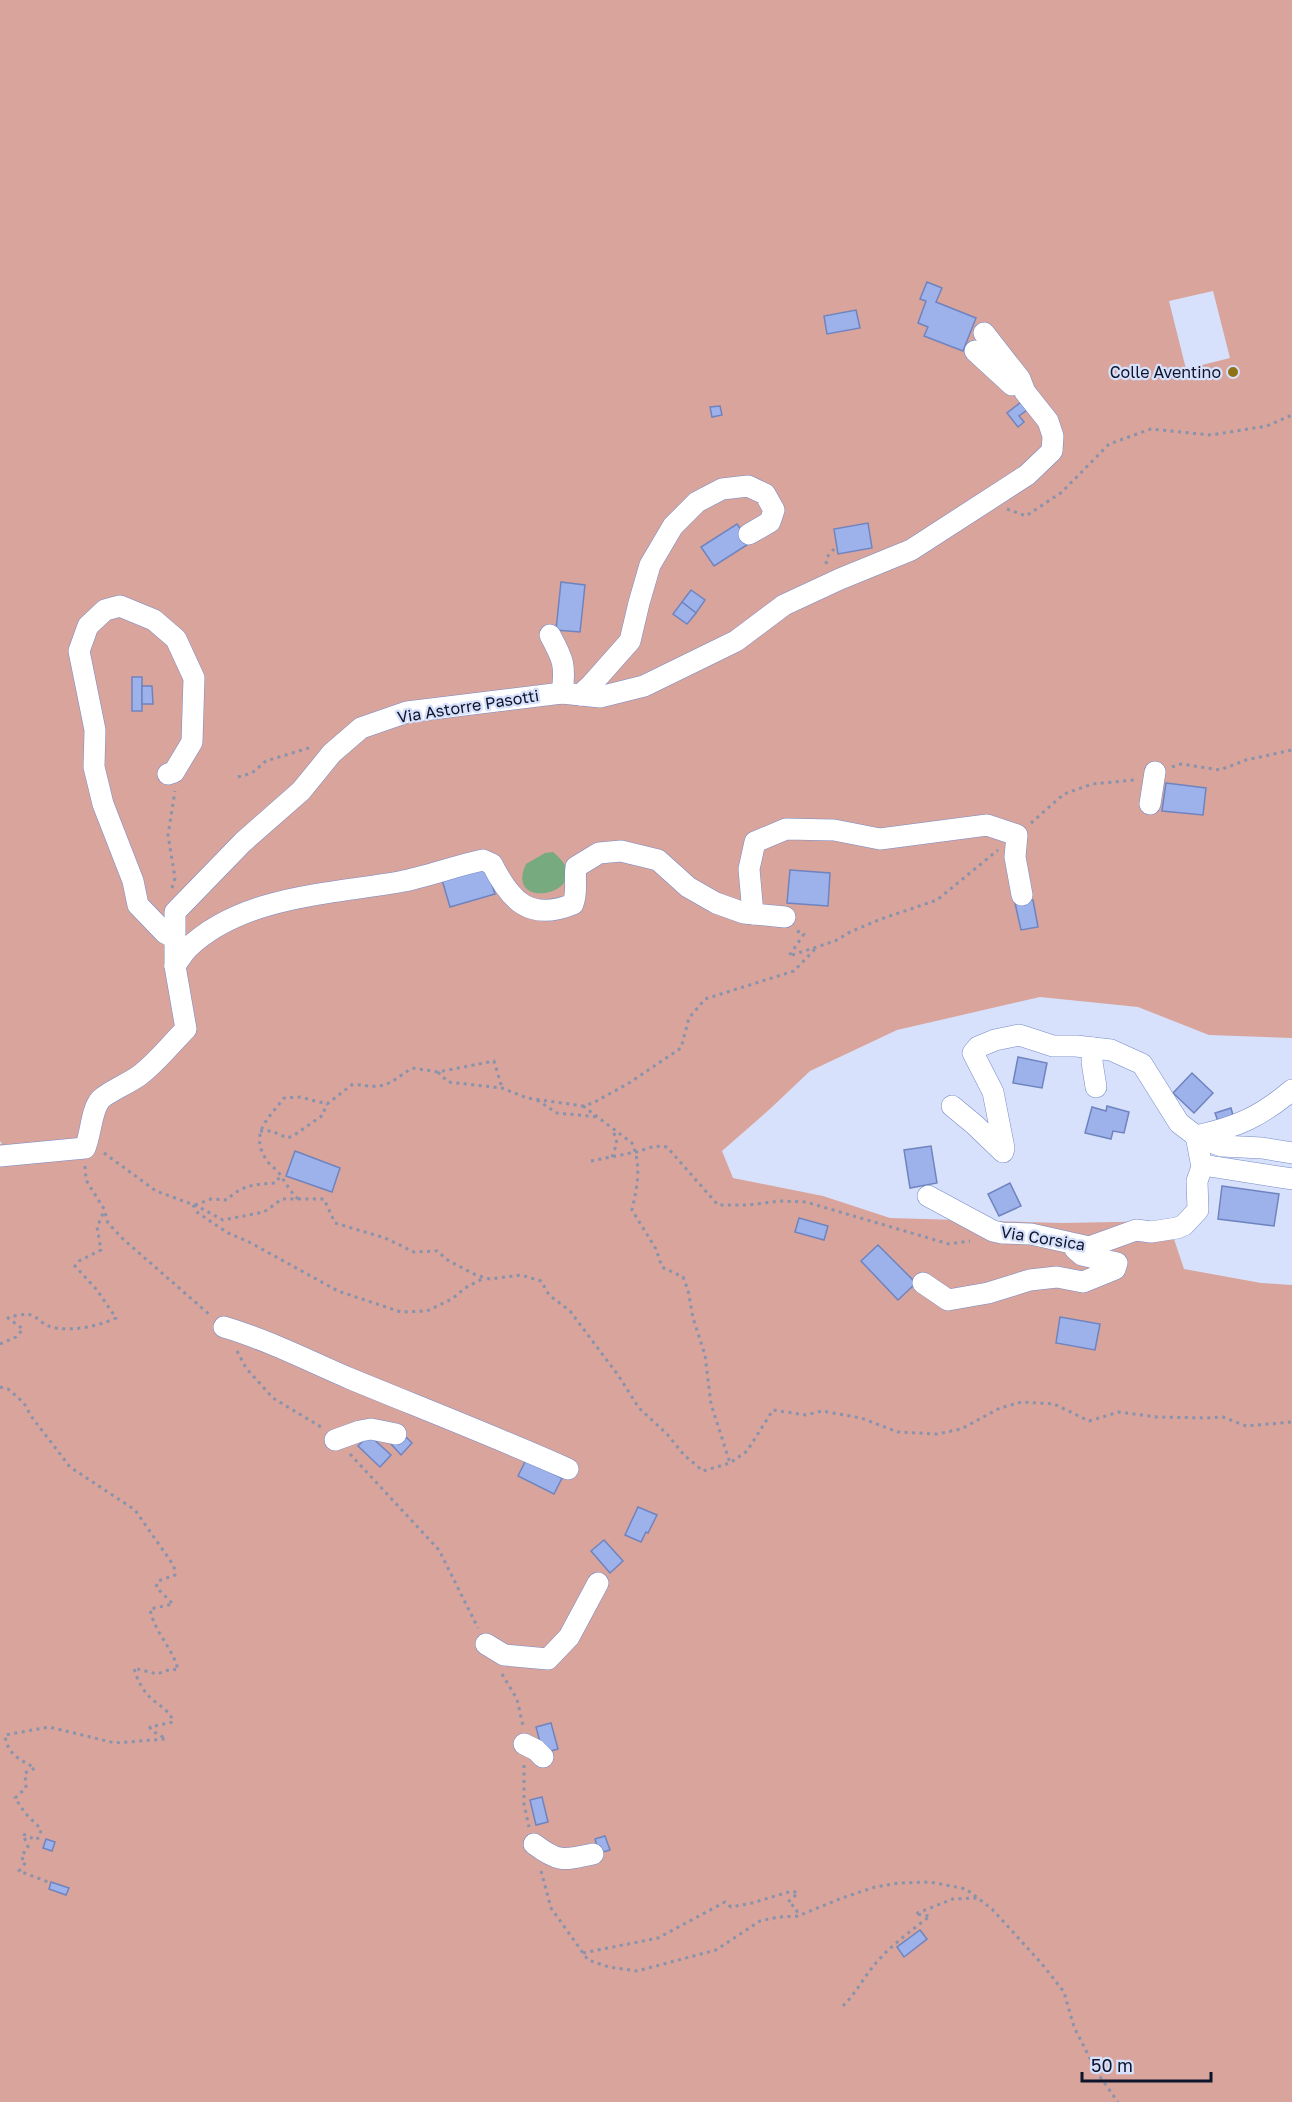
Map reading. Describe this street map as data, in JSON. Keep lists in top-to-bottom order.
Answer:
{
  "streets": {
    "street": ["Via Astorre Pasotti", "Via Corsica"]
  },
  "places": ["Colle Aventino"],
  "scale_bar": "50 m"
}
